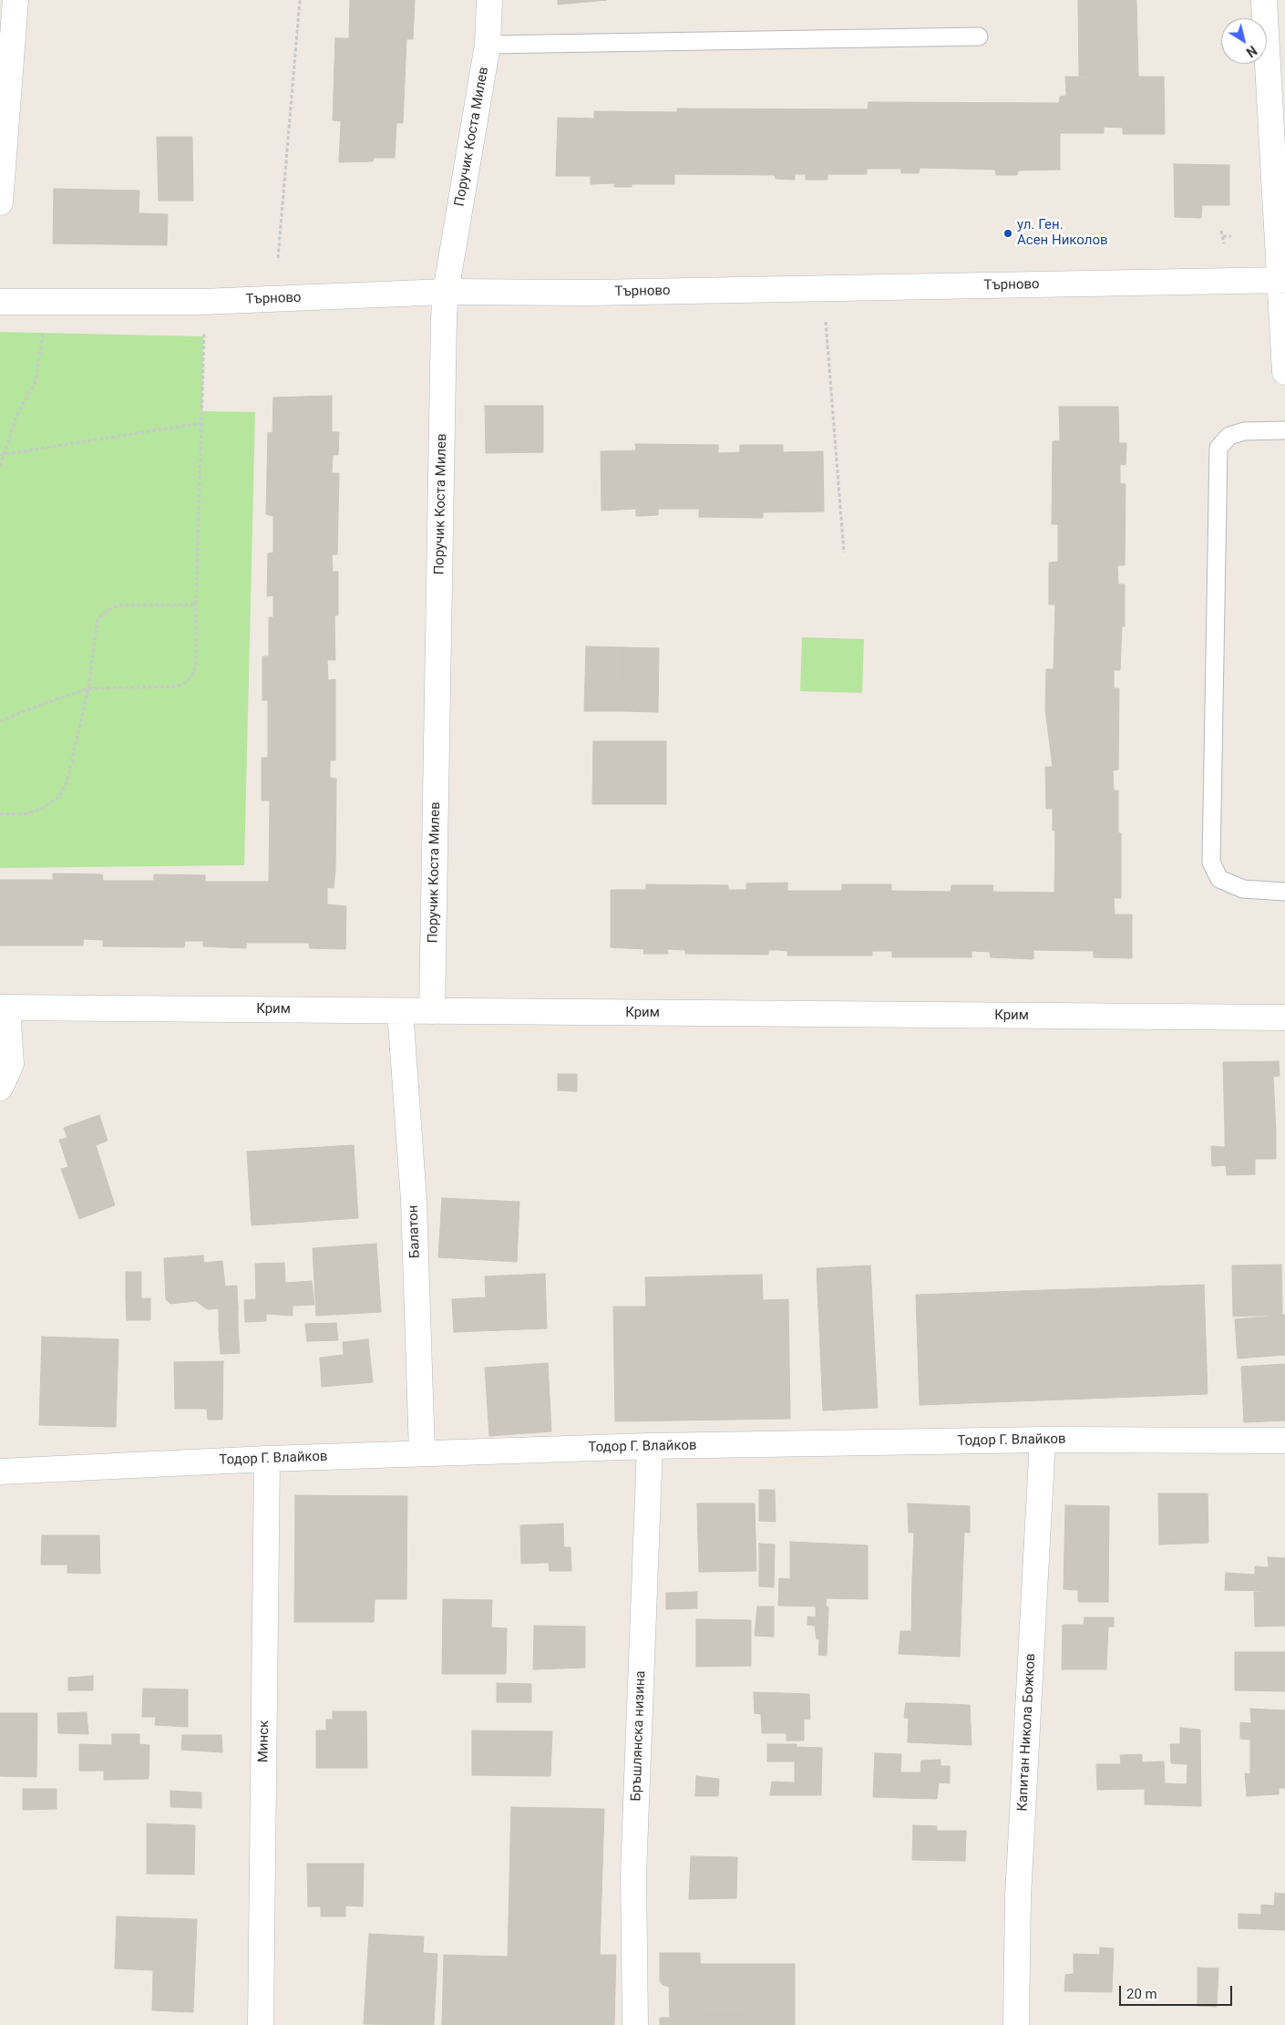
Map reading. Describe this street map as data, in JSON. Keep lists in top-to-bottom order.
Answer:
{
  "streets": {
    "street": [
      "Поручик Коста Милев",
      "Търново",
      "Крим",
      "Балатон",
      "Тодор Г. Влайков",
      "Капитан Никола Божков",
      "Бръшлянска низина",
      "Минск"
    ]
  },
  "crossings": [
    ["Поручик Коста Милев", "Търново"],
    ["Поручик Коста Милев", "Крим"],
    ["Крим", "Балатон"],
    ["Балатон", "Тодор Г. Влайков"],
    ["Тодор Г. Влайков", "Капитан Никола Божков"],
    ["Тодор Г. Влайков", "Бръшлянска низина"],
    ["Тодор Г. Влайков", "Минск"]
  ],
  "places": ["ул. Ген. Асен Николов"],
  "scale_bar": "20 m",
  "north": "bottom right"
}
